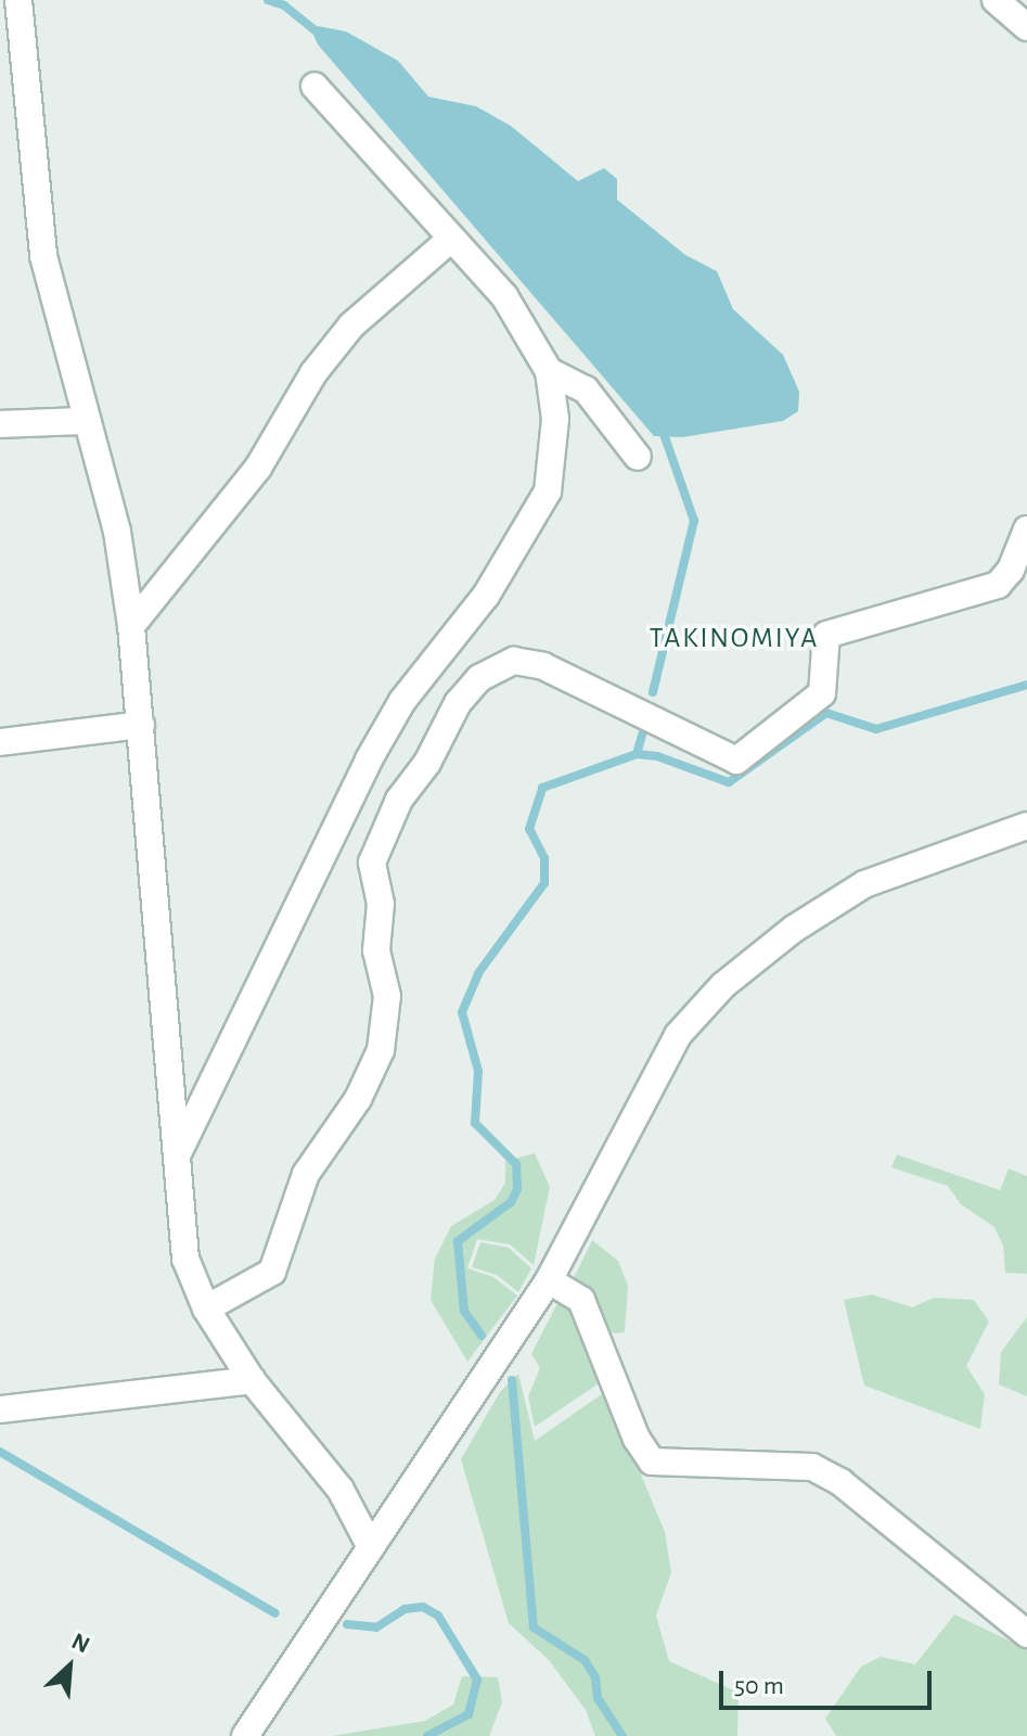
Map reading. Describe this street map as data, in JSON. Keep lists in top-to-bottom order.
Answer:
{
  "districts": ["TAKINOMIYA"],
  "scale_bar": "50 m",
  "north": "top right"
}
